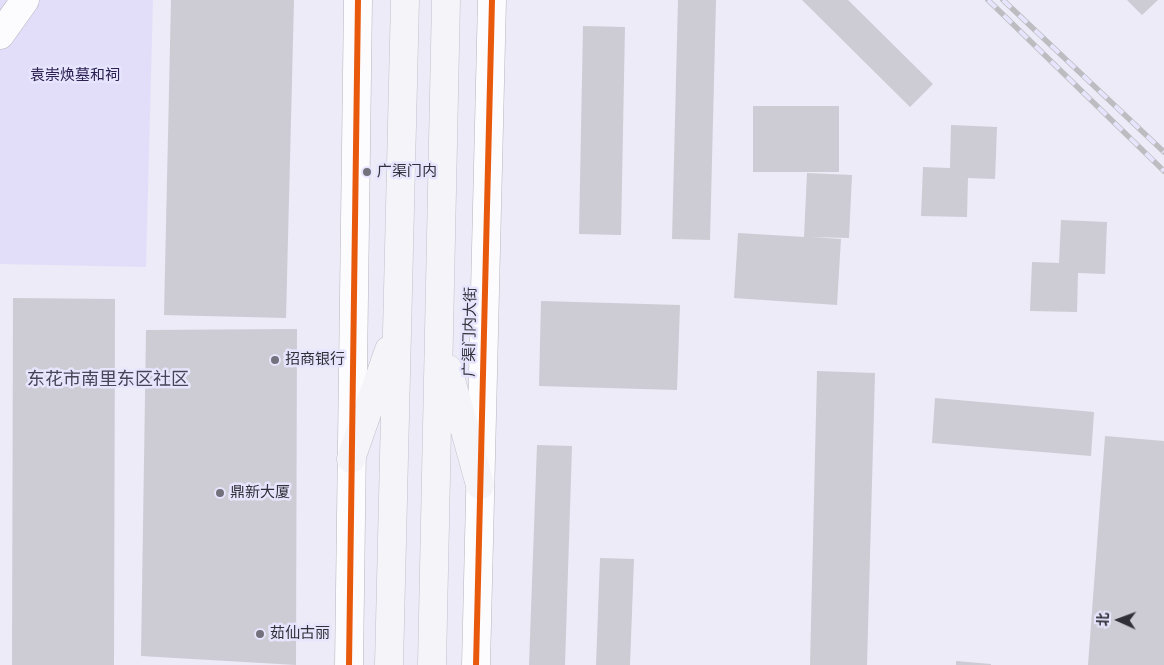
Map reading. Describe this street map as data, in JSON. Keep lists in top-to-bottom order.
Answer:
{
  "streets": {
    "main road": ["广渠门内大街"]
  },
  "districts": ["东花市南里东区社区"],
  "parks": ["袁崇焕墓和祠"],
  "places": [
    "广渠门内",
    "招商银行",
    "鼎新大厦",
    "茹仙古丽"
  ],
  "north": "left"
}
